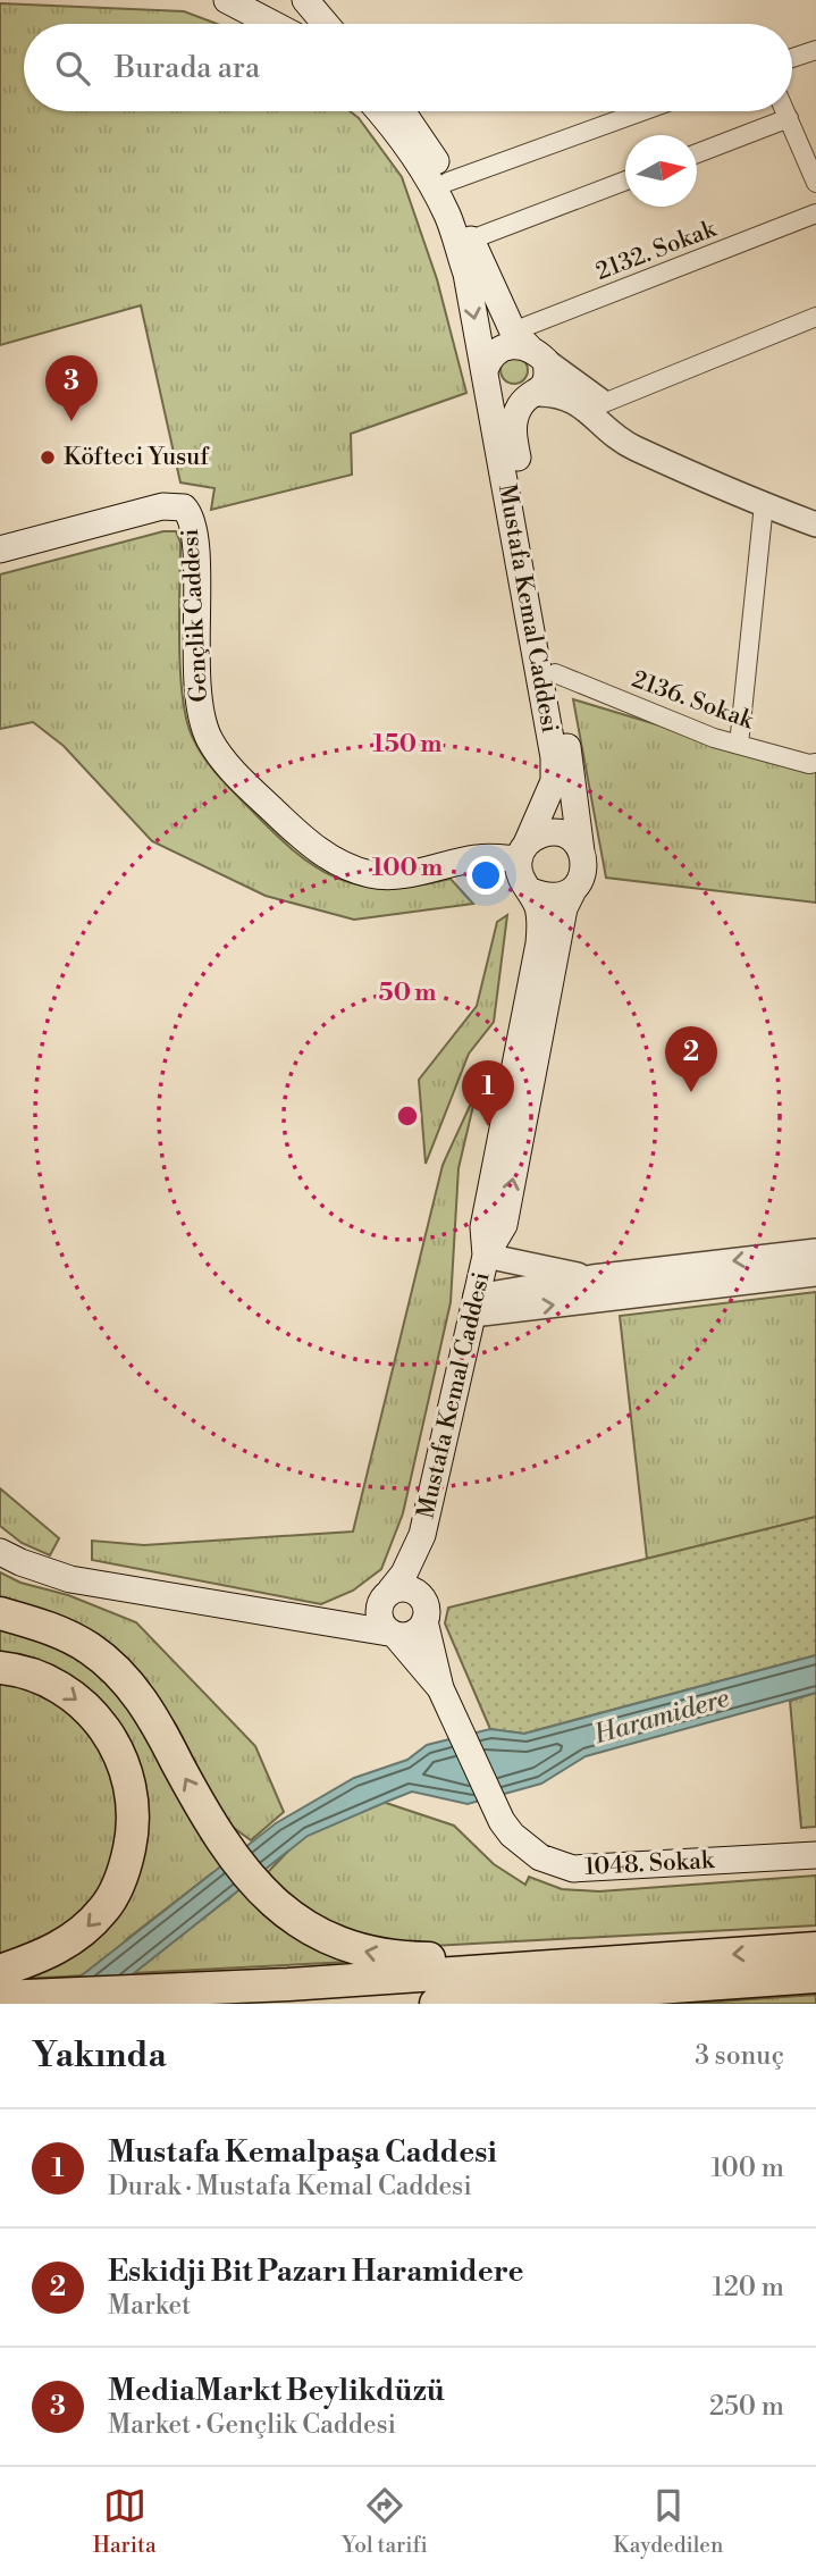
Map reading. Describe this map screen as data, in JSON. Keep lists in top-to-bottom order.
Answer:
{
  "streets": {
    "main road": ["Mustafa Kemal Caddesi", "Gençlik Caddesi", "1048. Sokak"],
    "street": ["2132. Sokak", "2136. Sokak"]
  },
  "crossings": [
    ["2132. Sokak", "Mustafa Kemal Caddesi"],
    ["Mustafa Kemal Caddesi", "Gençlik Caddesi"],
    ["Mustafa Kemal Caddesi", "2136. Sokak"],
    ["Mustafa Kemal Caddesi", "1048. Sokak"]
  ],
  "water": ["Haramidere"],
  "places": ["Köfteci Yusuf"],
  "north": "right",
  "page": {
    "search": "Burada ara",
    "pins": ["3", "2", "1"],
    "heading": ["Yakında", "3 sonuç"],
    "list": [
      {
        "mark": "1",
        "name": "Mustafa Kemalpaşa Caddesi",
        "note": "Durak · Mustafa Kemal Caddesi",
        "value": "100 m"
      },
      {
        "mark": "2",
        "name": "Eskidji Bit Pazarı Haramidere",
        "note": "Market",
        "value": "120 m"
      },
      {
        "mark": "3",
        "name": "MediaMarkt Beylikdüzü",
        "note": "Market · Gençlik Caddesi",
        "value": "250 m"
      }
    ],
    "nav": ["Harita", "Yol tarifi", "Kaydedilen"]
  },
  "rings": ["150 m", "100 m", "50 m"]
}
